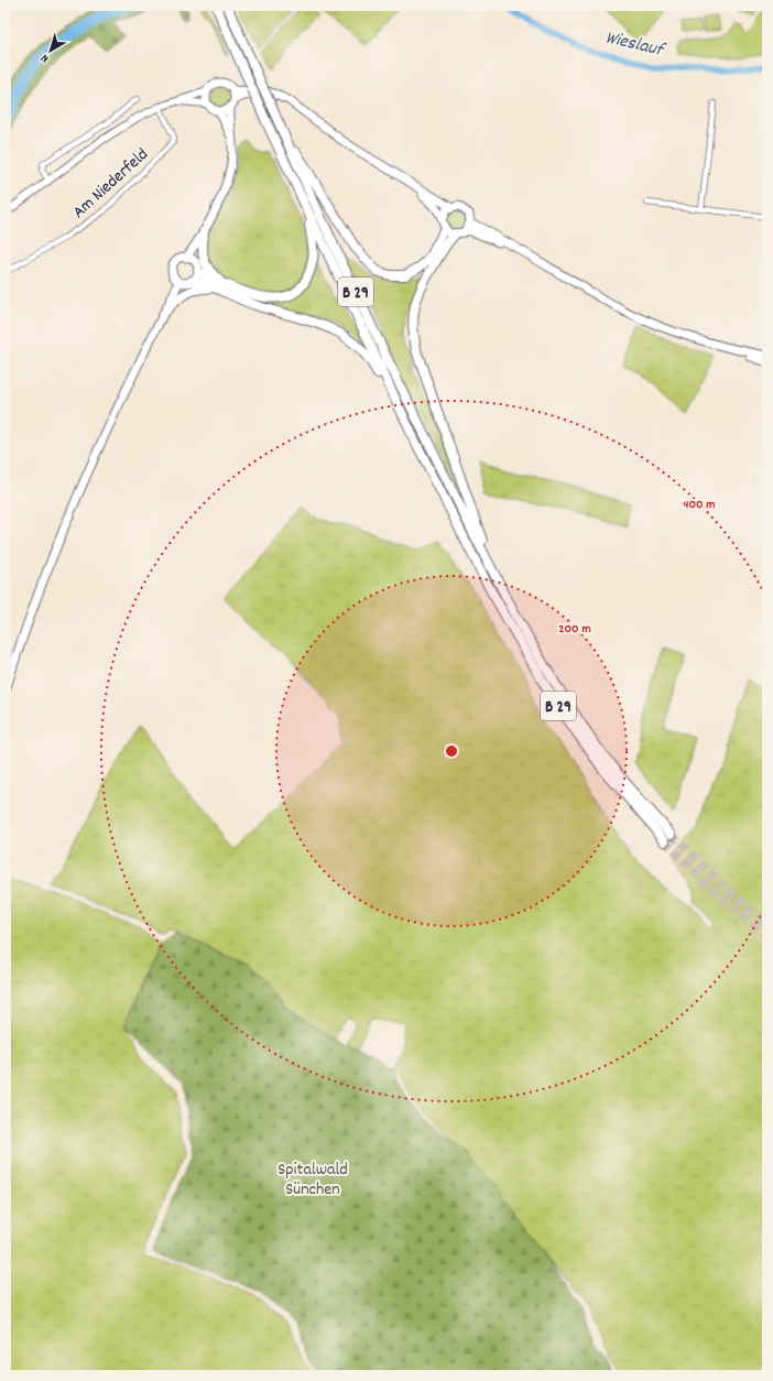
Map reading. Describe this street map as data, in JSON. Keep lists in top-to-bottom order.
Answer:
{
  "streets": {
    "highway": ["B 29"],
    "street": ["Am Niederfeld"]
  },
  "water": ["Wieslauf"],
  "parks": ["Spitalwald Sünchen"],
  "north": "bottom left",
  "rings": ["400 m", "200 m"]
}
